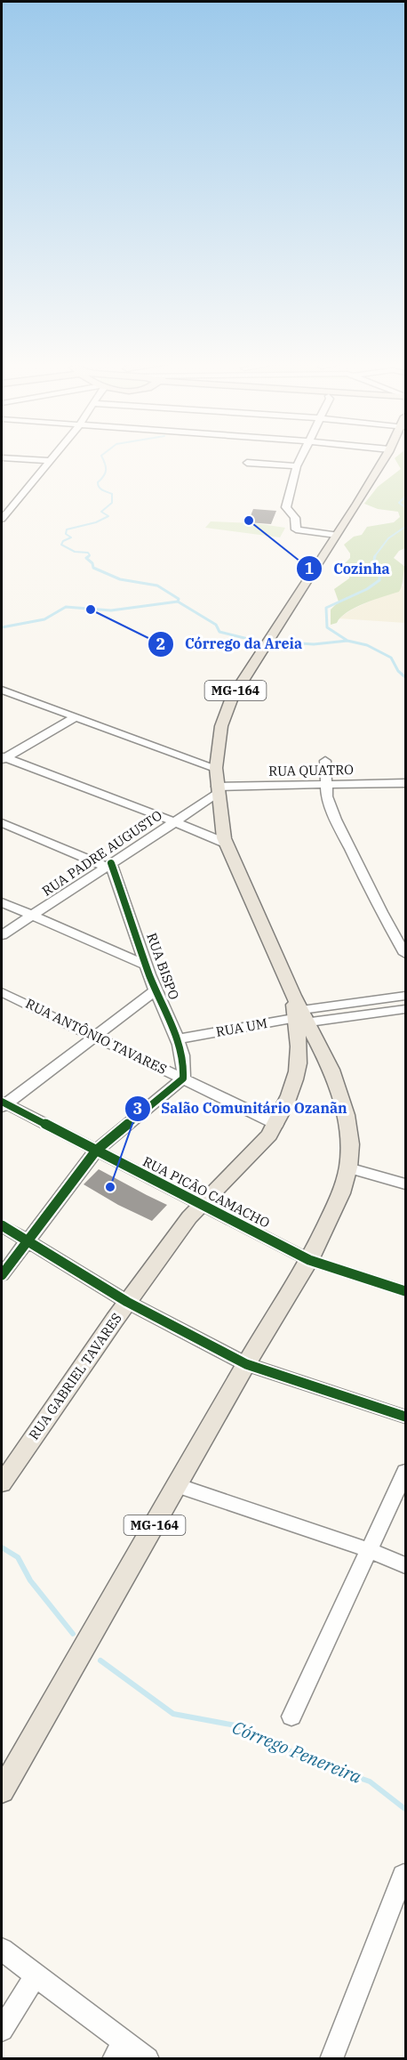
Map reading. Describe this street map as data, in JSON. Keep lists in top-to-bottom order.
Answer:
{
  "streets": {
    "main road": ["MG-164", "RUA GABRIEL TAVARES"],
    "street": [
      "RUA QUATRO",
      "RUA PADRE AUGUSTO",
      "RUA BISPO",
      "RUA UM",
      "RUA ANTÔNIO TAVARES",
      "RUA PICÃO CAMACHO"
    ]
  },
  "crossings": [
    ["MG-164", "RUA QUATRO"],
    ["MG-164", "RUA PADRE AUGUSTO"],
    ["MG-164", "RUA UM"],
    ["MG-164", "RUA PICÃO CAMACHO"],
    ["MG-164", "RUA GABRIEL TAVARES"],
    ["RUA QUATRO", "RUA PADRE AUGUSTO"],
    ["RUA PADRE AUGUSTO", "RUA BISPO"],
    ["RUA BISPO", "RUA UM"],
    ["RUA BISPO", "RUA ANTÔNIO TAVARES"],
    ["RUA UM", "RUA GABRIEL TAVARES"],
    ["RUA ANTÔNIO TAVARES", "RUA GABRIEL TAVARES"],
    ["RUA PICÃO CAMACHO", "RUA GABRIEL TAVARES"]
  ],
  "water": ["Córrego Penereira"],
  "places": ["Cozinha", "Córrego da Areia", "Salão Comunitário Ozanãn"]
}
